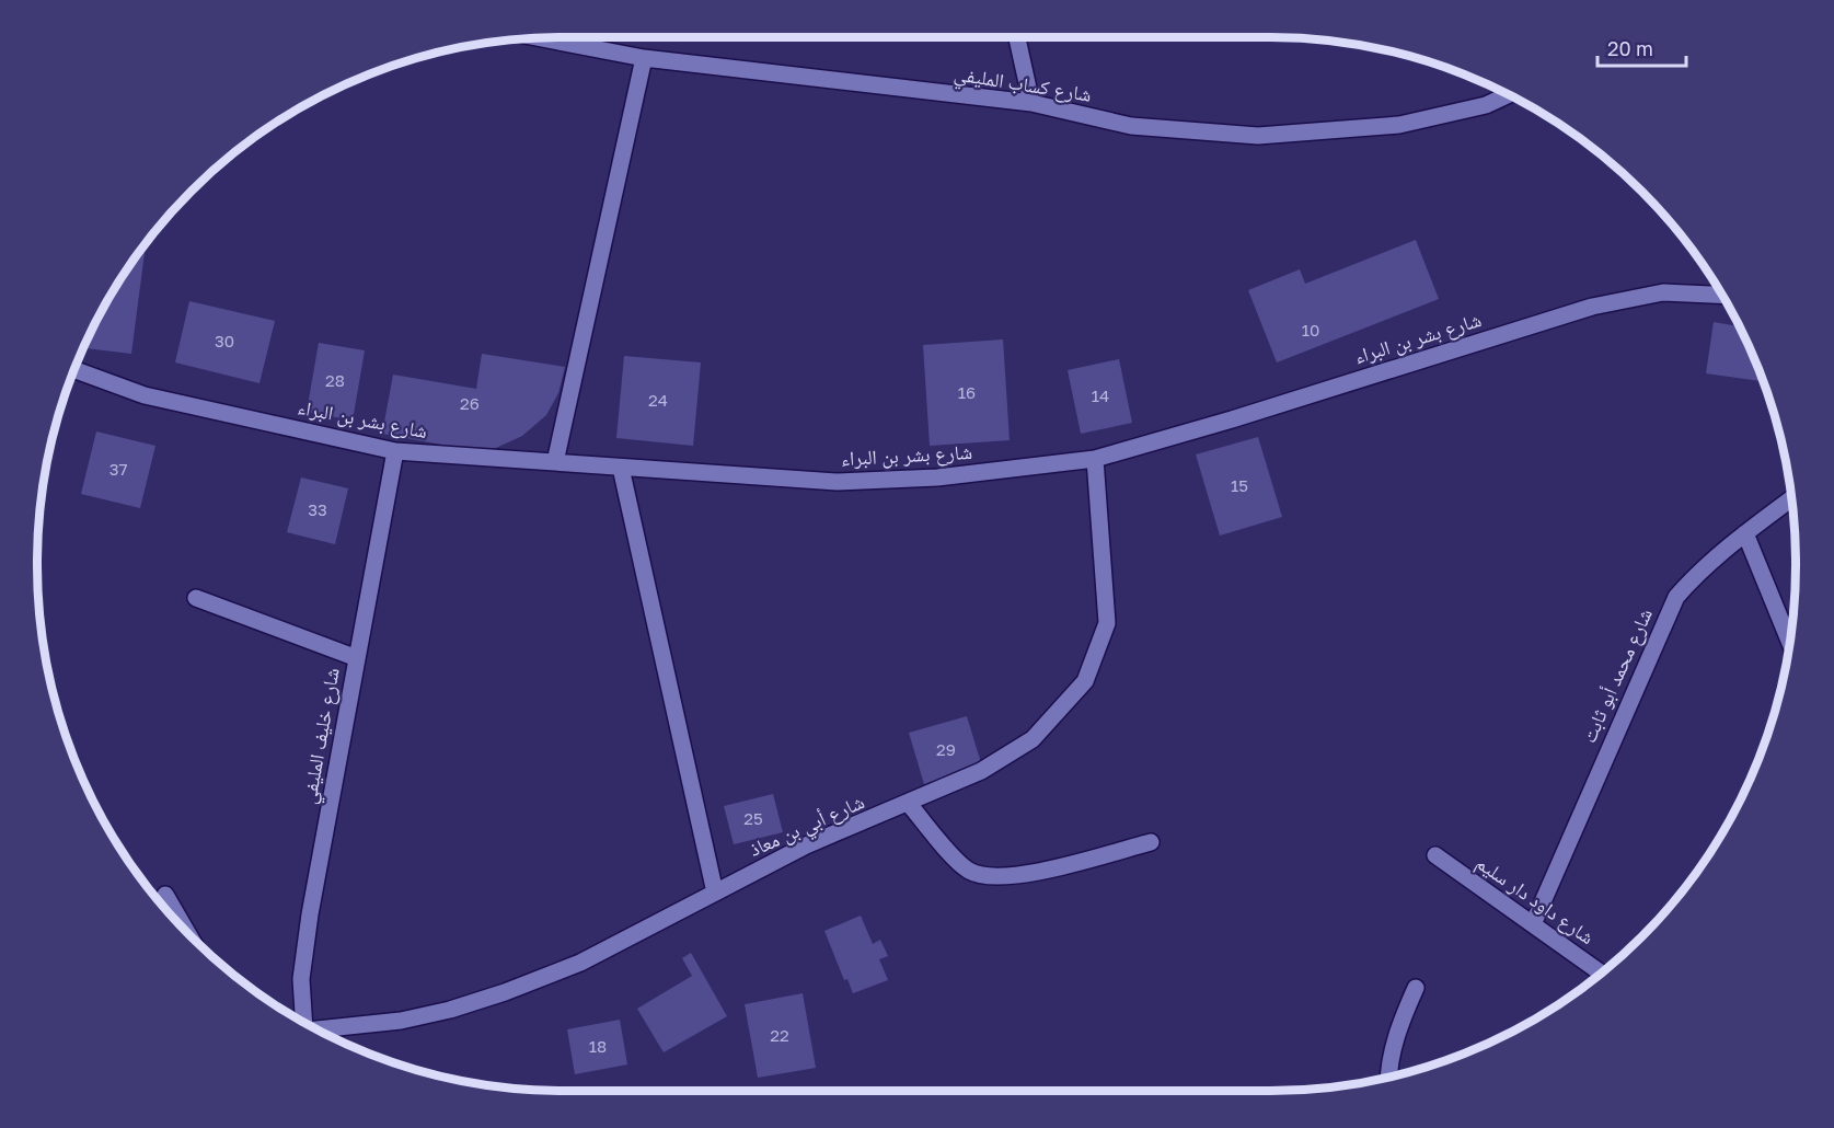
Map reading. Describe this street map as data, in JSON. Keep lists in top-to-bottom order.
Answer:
{
  "streets": {
    "street": [
      "شارع كساب المليفي",
      "شارع بشر بن البراء",
      "شارع محمد أبو ثابت",
      "شارع خليف المليفي",
      "شارع أبي بن معاذ",
      "شارع داود دار سليم"
    ]
  },
  "crossings": [
    ["شارع بشر بن البراء", "شارع خليف المليفي"],
    ["شارع بشر بن البراء", "شارع أبي بن معاذ"],
    ["شارع محمد أبو ثابت", "شارع داود دار سليم"]
  ],
  "house_numbers": [
    "10",
    "30",
    "28",
    "16",
    "14",
    "24",
    "26",
    "37",
    "15",
    "33",
    "29",
    "25",
    "22",
    "18"
  ],
  "scale_bar": "20 m"
}
